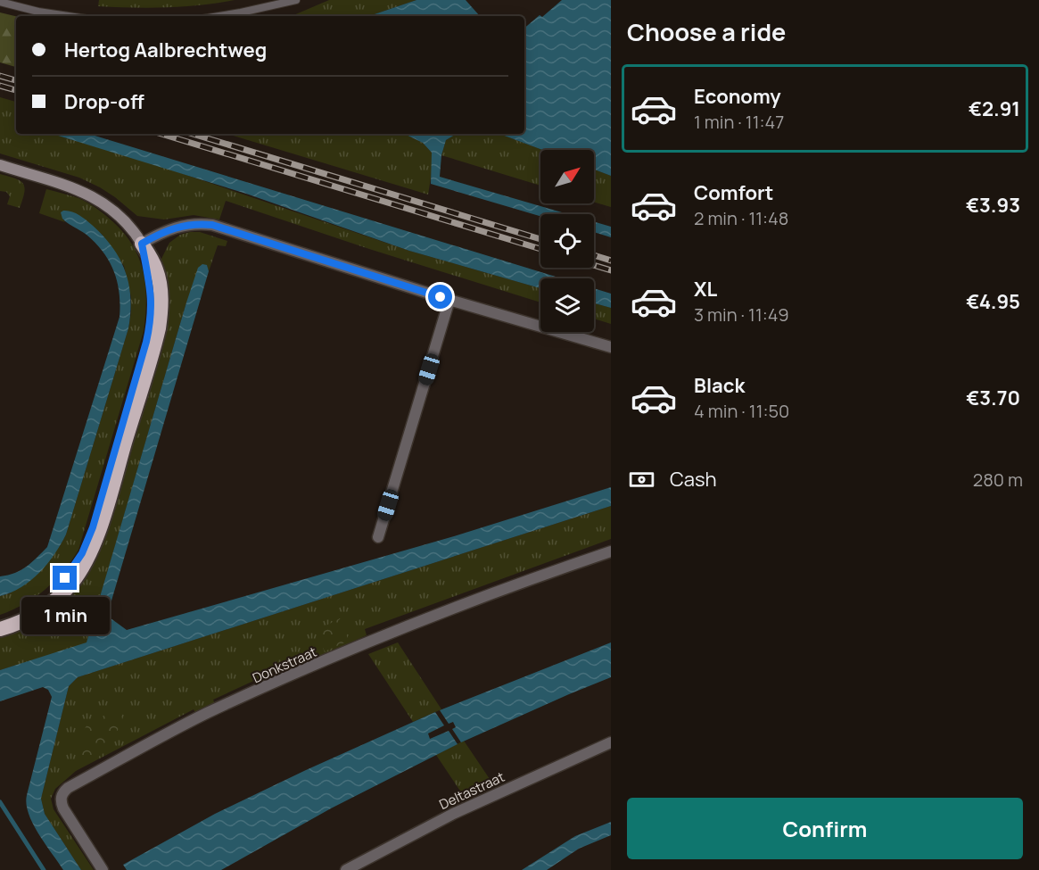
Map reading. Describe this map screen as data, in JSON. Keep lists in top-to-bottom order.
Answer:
{
  "streets": {
    "street": ["Donkstraat", "Deltastraat"]
  },
  "north": "top right",
  "page": {
    "heading": "Choose a ride",
    "banner": ["Hertog Aalbrechtweg", "Drop-off"],
    "list": [
      {
        "name": "Economy",
        "note": "1 min · 11:47",
        "value": "€2.91"
      },
      {
        "name": "Comfort",
        "note": "2 min · 11:48",
        "value": "€3.93"
      },
      {
        "name": "XL",
        "note": "3 min · 11:49",
        "value": "€4.95"
      },
      {
        "name": "Black",
        "note": "4 min · 11:50",
        "value": "€3.70"
      }
    ],
    "pay": ["Cash", "280 m"],
    "bubble": "1 min",
    "buttons": "Confirm"
  }
}
